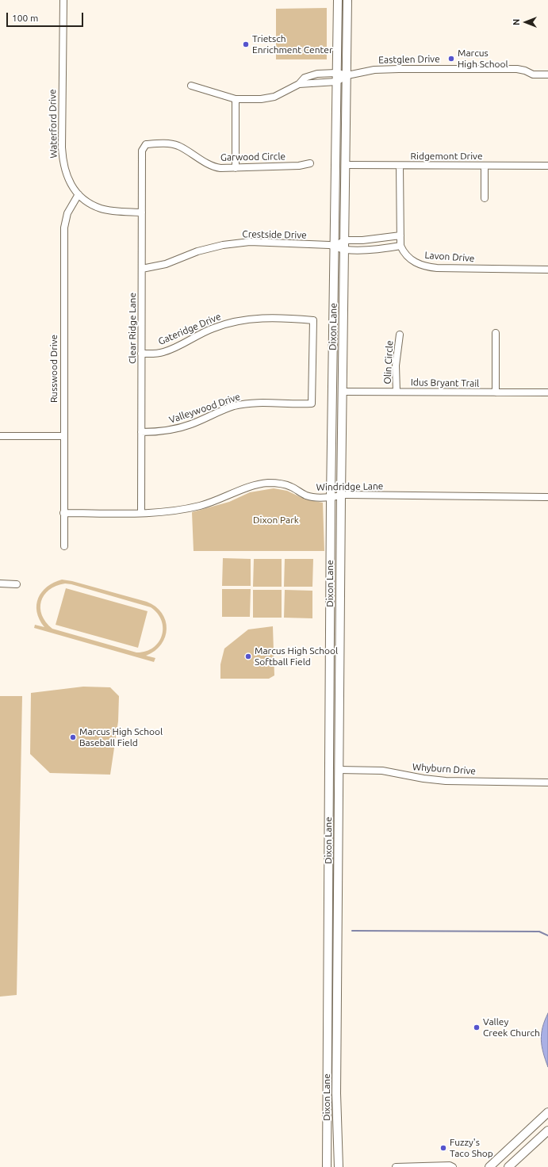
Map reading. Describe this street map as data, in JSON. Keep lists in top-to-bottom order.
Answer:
{
  "streets": {
    "main road": ["Dixon Lane"],
    "street": [
      "Eastglen Drive",
      "Waterford Drive",
      "Ridgemont Drive",
      "Garwood Circle",
      "Crestside Drive",
      "Lavon Drive",
      "Clear Ridge Lane",
      "Gateridge Drive",
      "Olin Circle",
      "Russwood Drive",
      "Idus Bryant Trail",
      "Valleywood Drive",
      "Windridge Lane",
      "Whyburn Drive"
    ]
  },
  "crossings": [
    ["Eastglen Drive", "Dixon Lane"],
    ["Waterford Drive", "Clear Ridge Lane"],
    ["Waterford Drive", "Russwood Drive"],
    ["Ridgemont Drive", "Dixon Lane"],
    ["Garwood Circle", "Clear Ridge Lane"],
    ["Crestside Drive", "Dixon Lane"],
    ["Crestside Drive", "Clear Ridge Lane"],
    ["Dixon Lane", "Idus Bryant Trail"],
    ["Dixon Lane", "Windridge Lane"],
    ["Dixon Lane", "Whyburn Drive"],
    ["Clear Ridge Lane", "Gateridge Drive"],
    ["Clear Ridge Lane", "Valleywood Drive"],
    ["Clear Ridge Lane", "Windridge Lane"],
    ["Gateridge Drive", "Valleywood Drive"],
    ["Olin Circle", "Idus Bryant Trail"],
    ["Russwood Drive", "Windridge Lane"]
  ],
  "parks": ["Dixon Park"],
  "places": [
    "Trietsch Enrichment Center",
    "Marcus High School",
    "Marcus High School Softball Field",
    "Marcus High School Baseball Field",
    "Valley Creek Church",
    "Fuzzy's Taco Shop"
  ],
  "scale_bar": "100 m",
  "north": "left"
}
